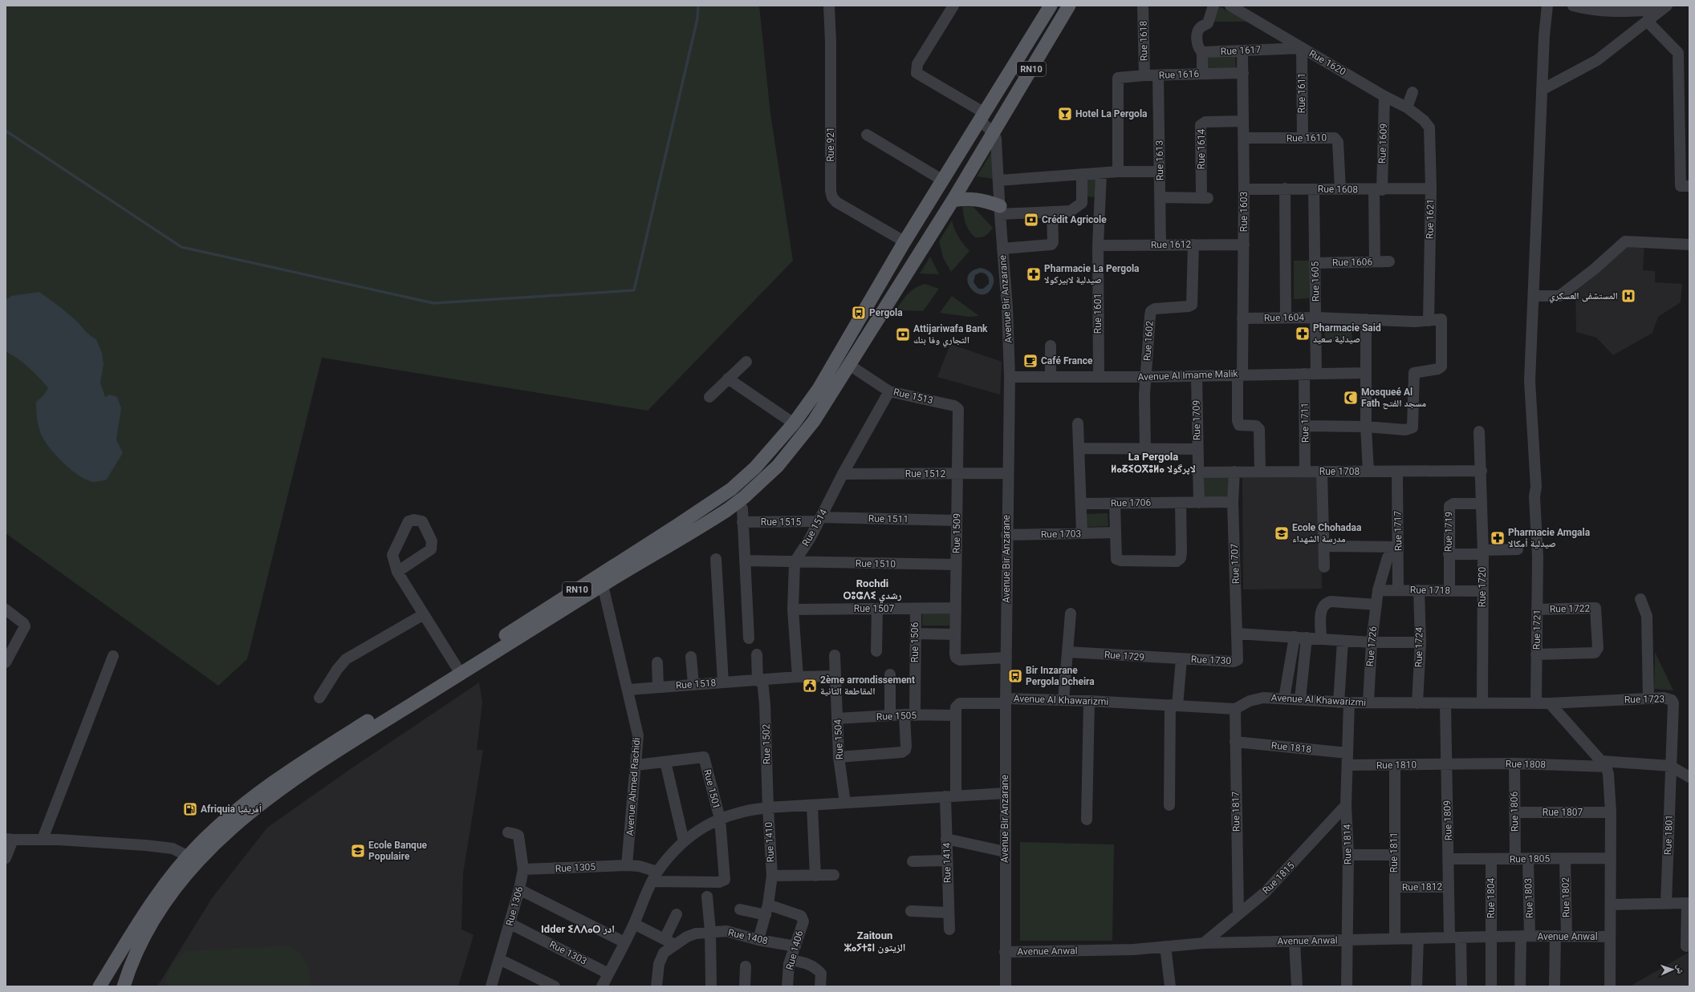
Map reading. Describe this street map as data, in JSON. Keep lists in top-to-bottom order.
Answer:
{
  "streets": {
    "main road": ["RN10"],
    "street": [
      "Rue 1618",
      "Rue 1617",
      "Rue 1620",
      "Rue 1616",
      "Rue 1611",
      "Rue 1610",
      "Rue 1609",
      "Rue 921",
      "Rue 1614",
      "Rue 1613",
      "Rue 1608",
      "Rue 1603",
      "Rue 1621",
      "Rue 1612",
      "Rue 1606",
      "Rue 1605",
      "Avenue Bir Anzarane",
      "Rue 1601",
      "Rue 1604",
      "Rue 1602",
      "Avenue Al Imame Malik",
      "Rue 1513",
      "Rue 1709",
      "Rue 1711",
      "Rue 1708",
      "Rue 1512",
      "Rue 1706",
      "Rue 1511",
      "Rue 1515",
      "Rue 1514",
      "Rue 1717",
      "Rue 1719",
      "Rue 1509",
      "Rue 1703",
      "Rue 1510",
      "Rue 1707",
      "Rue 1720",
      "Rue 1718",
      "Rue 1507",
      "Rue 1722",
      "Rue 1721",
      "Rue 1506",
      "Rue 1726",
      "Rue 1724",
      "Rue 1729",
      "Rue 1730",
      "Rue 1518",
      "Rue 1723",
      "Avenue Al Khawarizmi",
      "Rue 1505",
      "Rue 1504",
      "Rue 1502",
      "Rue 1818",
      "Rue 1808",
      "Rue 1810",
      "Avenue Ahmed Rachidi",
      "Rue 1501",
      "Rue 1817",
      "Rue 1806",
      "Rue 1807",
      "Rue 1809",
      "Rue 1801",
      "Rue 1410",
      "Rue 1814",
      "Rue 1811",
      "Rue 1805",
      "Rue 1414",
      "Rue 1305",
      "Rue 1815",
      "Rue 1812",
      "Rue 1802",
      "Rue 1804",
      "Rue 1803",
      "Rue 1306",
      "Rue 1408",
      "Avenue Anwal",
      "Rue 1406",
      "Rue 1303"
    ]
  },
  "crossings": [
    ["Rue 1618", "Rue 1616"],
    ["Rue 1617", "Rue 1620"],
    ["Rue 1617", "Rue 1611"],
    ["Rue 1617", "Rue 1603"],
    ["Rue 1620", "Rue 1611"],
    ["Rue 1620", "Rue 1609"],
    ["Rue 1620", "Rue 1621"],
    ["RN10", "Rue 921"],
    ["RN10", "Avenue Bir Anzarane"],
    ["RN10", "Rue 1513"],
    ["RN10", "Avenue Ahmed Rachidi"],
    ["Rue 1616", "Rue 1613"],
    ["Rue 1616", "Rue 1603"],
    ["Rue 1611", "Rue 1610"],
    ["Rue 1610", "Rue 1608"],
    ["Rue 1610", "Rue 1603"],
    ["Rue 1609", "Rue 1608"],
    ["Rue 1609", "Rue 1606"],
    ["Rue 1614", "Rue 1613"],
    ["Rue 1614", "Rue 1603"],
    ["Rue 1613", "Rue 1612"],
    ["Rue 1608", "Rue 1603"],
    ["Rue 1608", "Rue 1621"],
    ["Rue 1608", "Rue 1605"],
    ["Rue 1603", "Rue 1612"],
    ["Rue 1603", "Rue 1604"],
    ["Rue 1603", "Avenue Al Imame Malik"],
    ["Rue 1603", "Rue 1708"],
    ["Rue 1621", "Rue 1604"],
    ["Rue 1612", "Rue 1601"],
    ["Rue 1612", "Rue 1602"],
    ["Rue 1606", "Rue 1605"],
    ["Rue 1605", "Rue 1604"],
    ["Rue 1605", "Avenue Al Imame Malik"],
    ["Avenue Bir Anzarane", "Avenue Al Imame Malik"],
    ["Avenue Bir Anzarane", "Rue 1512"],
    ["Avenue Bir Anzarane", "Rue 1509"],
    ["Avenue Bir Anzarane", "Rue 1703"],
    ["Avenue Bir Anzarane", "Avenue Al Khawarizmi"],
    ["Avenue Bir Anzarane", "Avenue Anwal"],
    ["Rue 1601", "Avenue Al Imame Malik"],
    ["Rue 1602", "Avenue Al Imame Malik"],
    ["Avenue Al Imame Malik", "Rue 1709"],
    ["Avenue Al Imame Malik", "Rue 1711"],
    ["Rue 1513", "Rue 1514"],
    ["Rue 1513", "Rue 1509"],
    ["Rue 1709", "Rue 1708"],
    ["Rue 1709", "Rue 1706"],
    ["Rue 1711", "Rue 1708"],
    ["Rue 1708", "Rue 1717"],
    ["Rue 1708", "Rue 1707"],
    ["Rue 1708", "Rue 1720"],
    ["Rue 1512", "Rue 1514"],
    ["Rue 1512", "Rue 1509"],
    ["Rue 1706", "Rue 1707"],
    ["Rue 1511", "Rue 1515"],
    ["Rue 1511", "Rue 1514"],
    ["Rue 1511", "Rue 1509"],
    ["Rue 1515", "Rue 1514"],
    ["Rue 1514", "Rue 1510"],
    ["Rue 1514", "Rue 1507"],
    ["Rue 1717", "Rue 1718"],
    ["Rue 1717", "Rue 1726"],
    ["Rue 1719", "Rue 1720"],
    ["Rue 1719", "Rue 1718"],
    ["Rue 1509", "Rue 1510"],
    ["Rue 1509", "Rue 1507"],
    ["Rue 1707", "Rue 1730"],
    ["Rue 1720", "Rue 1718"],
    ["Rue 1720", "Avenue Al Khawarizmi"],
    ["Rue 1718", "Rue 1726"],
    ["Rue 1718", "Rue 1724"],
    ["Rue 1507", "Rue 1506"],
    ["Rue 1722", "Rue 1721"],
    ["Rue 1721", "Avenue Al Khawarizmi"],
    ["Rue 1506", "Rue 1505"],
    ["Rue 1506", "Rue 1504"],
    ["Rue 1726", "Avenue Al Khawarizmi"],
    ["Rue 1724", "Avenue Al Khawarizmi"],
    ["Rue 1729", "Rue 1730"],
    ["Rue 1518", "Rue 1502"],
    ["Rue 1518", "Avenue Ahmed Rachidi"],
    ["Rue 1723", "Avenue Al Khawarizmi"],
    ["Rue 1723", "Rue 1808"],
    ["Rue 1723", "Rue 1801"],
    ["Avenue Al Khawarizmi", "Rue 1817"],
    ["Avenue Al Khawarizmi", "Rue 1809"],
    ["Avenue Al Khawarizmi", "Rue 1814"],
    ["Rue 1505", "Rue 1504"],
    ["Rue 1502", "Rue 1410"],
    ["Rue 1818", "Rue 1817"],
    ["Rue 1818", "Rue 1814"],
    ["Rue 1808", "Rue 1810"],
    ["Rue 1808", "Rue 1806"],
    ["Rue 1808", "Rue 1809"],
    ["Rue 1808", "Rue 1801"],
    ["Rue 1810", "Rue 1809"],
    ["Rue 1810", "Rue 1814"],
    ["Rue 1810", "Rue 1811"],
    ["Avenue Ahmed Rachidi", "Rue 1305"],
    ["Rue 1817", "Rue 1815"],
    ["Rue 1806", "Rue 1807"],
    ["Rue 1806", "Rue 1805"],
    ["Rue 1809", "Rue 1805"],
    ["Rue 1809", "Rue 1812"],
    ["Rue 1809", "Avenue Anwal"],
    ["Rue 1410", "Rue 1408"],
    ["Rue 1410", "Rue 1406"],
    ["Rue 1814", "Rue 1815"],
    ["Rue 1814", "Avenue Anwal"],
    ["Rue 1811", "Rue 1812"],
    ["Rue 1811", "Avenue Anwal"],
    ["Rue 1805", "Rue 1802"],
    ["Rue 1805", "Rue 1804"],
    ["Rue 1805", "Rue 1803"],
    ["Rue 1305", "Rue 1306"],
    ["Rue 1815", "Avenue Anwal"],
    ["Rue 1802", "Avenue Anwal"],
    ["Rue 1804", "Avenue Anwal"],
    ["Rue 1803", "Avenue Anwal"],
    ["Rue 1306", "Rue 1303"],
    ["Rue 1408", "Rue 1406"]
  ],
  "districts": [
    "La Pergola ⵍⴰⵒⵉⵔⴳⵓⵍⴰ لاپرگولا",
    "Rochdi ⵔⵓⵛⴷⵉ رشدي",
    "Idder ⵉⴷⴷⴰⵔ ادر",
    "Zaitoun ⵣⴰⵢⵜⵓⵏ الزيتون"
  ],
  "places": {
    "bar": ["Hotel La Pergola"],
    "bank": ["Crédit Agricole", "Attijariwafa Bank التجاري وفا بنك"],
    "pharmacy": ["Pharmacie La Pergola صيدلية لابيركولا", "Pharmacie Said صيدلية سعيد", "Pharmacie Amgala صيدلية أمكالا"],
    "hospital": ["المستشفى العسكري"],
    "bus stop": ["Pergola", "Bir Inzarane Pergola Dcheira"],
    "cafe": ["Café France"],
    "mosque": ["Mosqueé Al Fath مسجد الفتح"],
    "school or university": ["Ecole Chohadaa مدرسة الشهداء", "Ecole Banque Populaire"],
    "public building": ["2ème arrondissement المقاطعة الثانية"],
    "fuel station": ["Afriquia أفريقيا"]
  },
  "north": "right"
}
